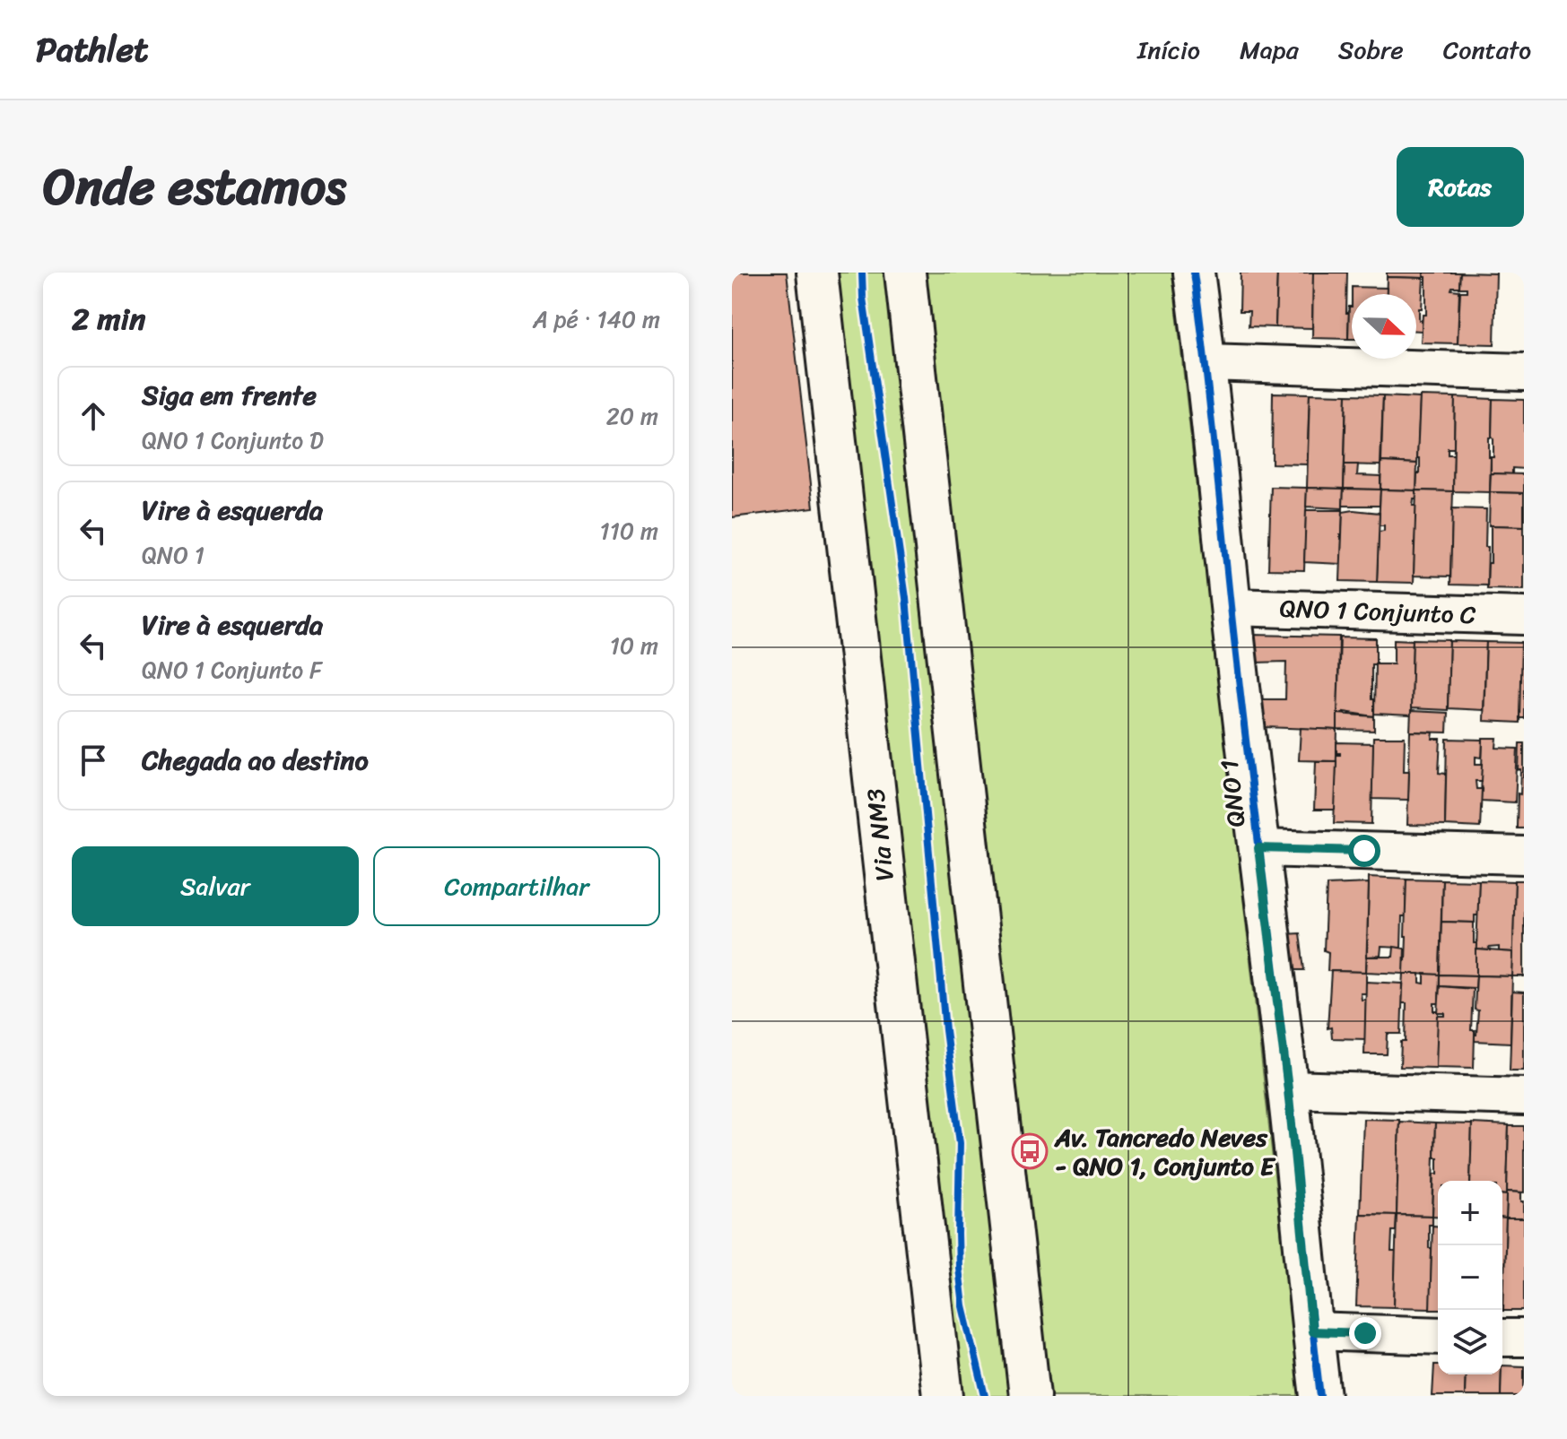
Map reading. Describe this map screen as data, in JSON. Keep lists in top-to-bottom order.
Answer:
{
  "streets": {
    "main road": ["QNO 1", "Via NM3"],
    "street": ["QNO 1 Conjunto C"]
  },
  "crossings": [
    ["QNO 1 Conjunto C", "QNO 1"]
  ],
  "places": {
    "bus stop": ["Av. Tancredo Neves - QNO 1, Conjunto E"]
  },
  "north": "right",
  "page": {
    "header": "Pathlet",
    "nav": [
      "Início",
      "Mapa",
      "Sobre",
      "Contato"
    ],
    "title": "Onde estamos",
    "buttons": [
      "Rotas",
      ["Salvar", "Compartilhar"]
    ],
    "heading": ["2 min", "A pé · 140 m"],
    "list": [
      ["Siga em frente", "QNO 1 Conjunto D", "20 m"],
      ["Vire à esquerda", "QNO 1", "110 m"],
      ["Vire à esquerda", "QNO 1 Conjunto F", "10 m"],
      "Chegada ao destino"
    ],
    "map_buttons": ["+", "−"]
  }
}
